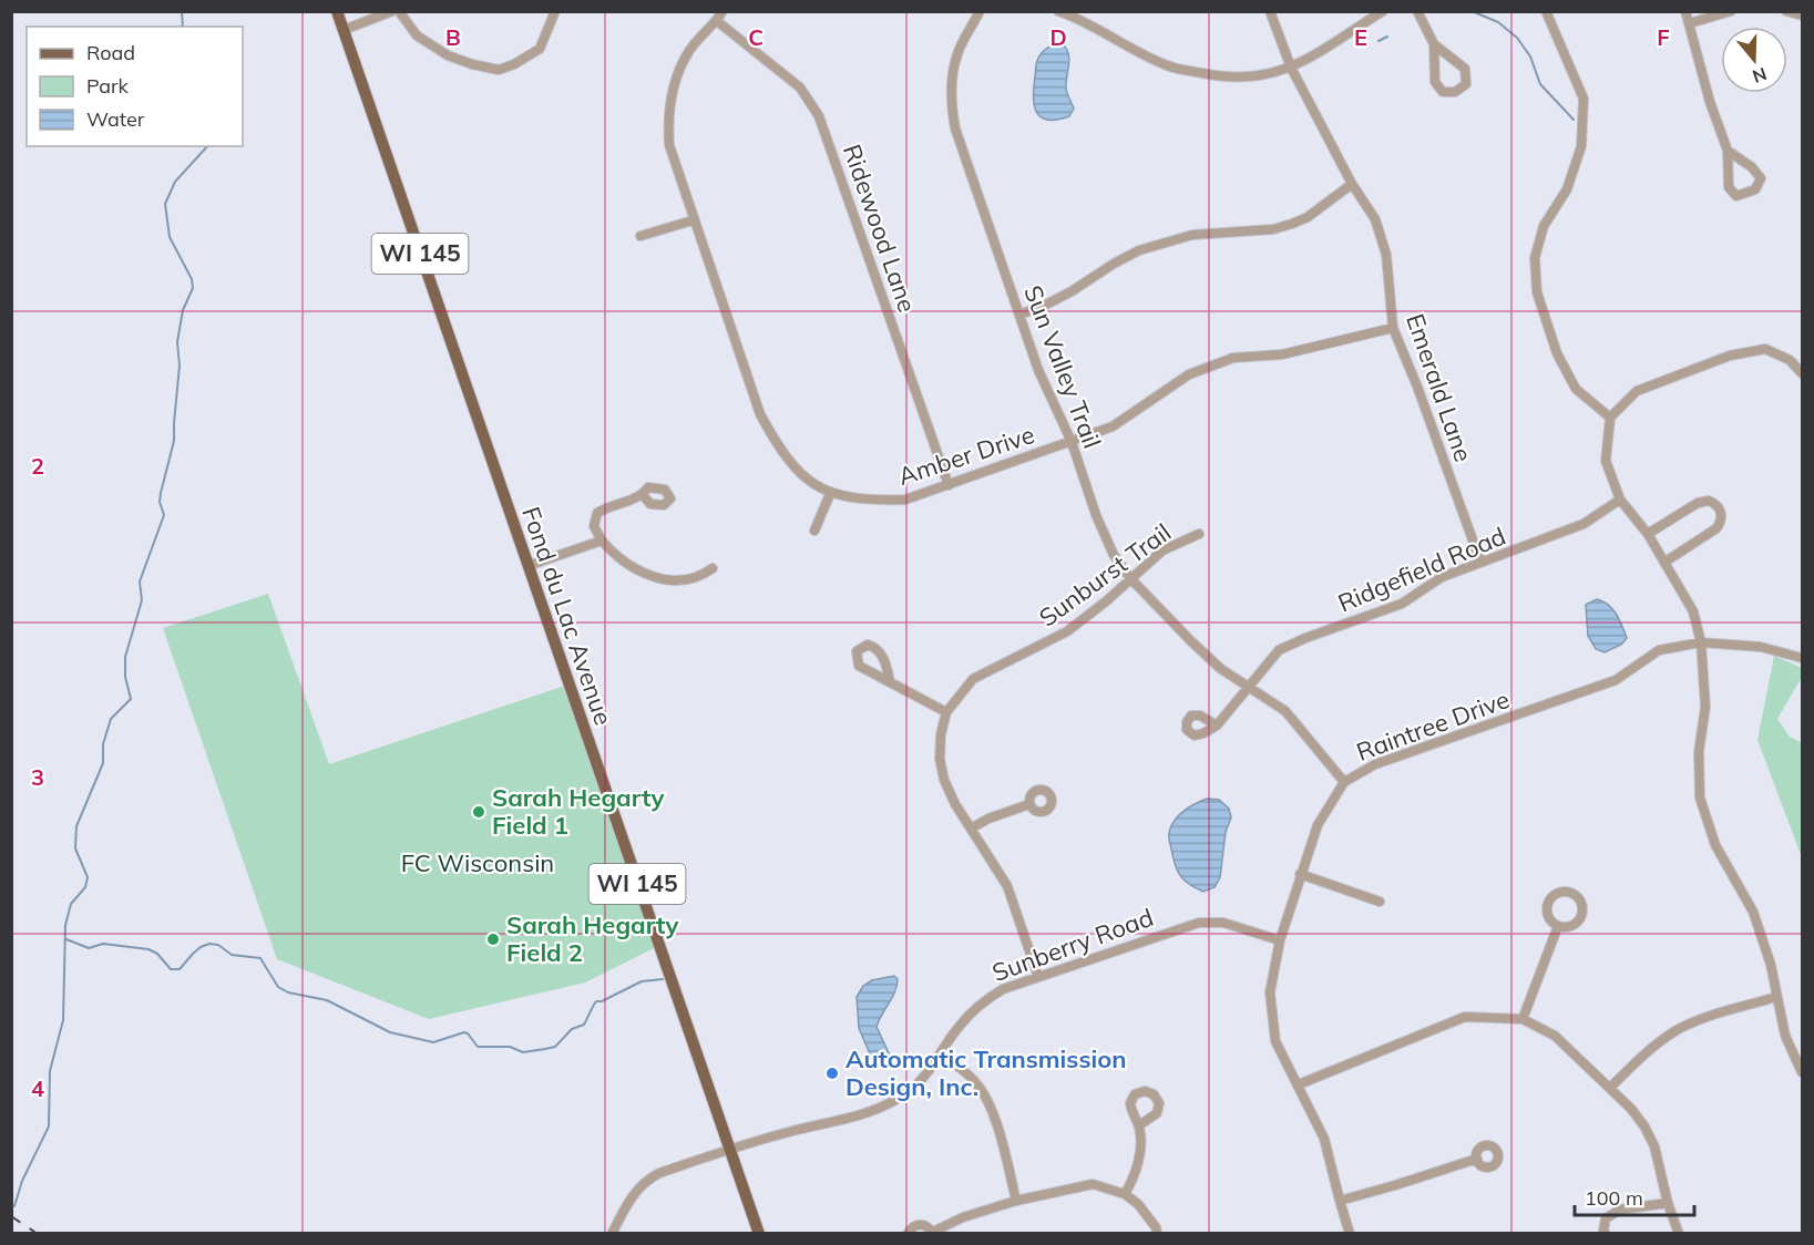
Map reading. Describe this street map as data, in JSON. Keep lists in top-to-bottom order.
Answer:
{
  "streets": {
    "main road": ["WI 145", "Fond du Lac Avenue"],
    "street": [
      "Ridewood Lane",
      "Sun Valley Trail",
      "Emerald Lane",
      "Amber Drive",
      "Ridgefield Road",
      "Sunburst Trail",
      "Raintree Drive",
      "Sunberry Road"
    ]
  },
  "crossings": [
    ["Ridewood Lane", "Amber Drive"],
    ["Sun Valley Trail", "Amber Drive"],
    ["Sun Valley Trail", "Ridgefield Road"],
    ["Sun Valley Trail", "Sunburst Trail"],
    ["Sun Valley Trail", "Raintree Drive"],
    ["Emerald Lane", "Amber Drive"],
    ["Emerald Lane", "Ridgefield Road"],
    ["Sunburst Trail", "Sunberry Road"],
    ["Fond du Lac Avenue", "Sunberry Road"],
    ["Raintree Drive", "Sunberry Road"]
  ],
  "parks": ["FC Wisconsin"],
  "places": ["Sarah Hegarty Field 1", "Sarah Hegarty Field 2", "Automatic Transmission Design, Inc."],
  "legend": ["Road", "Park", "Water"],
  "scale_bar": "100 m",
  "north": "bottom",
  "grid": {
    "columns": [
      "B",
      "C",
      "D",
      "E",
      "F"
    ],
    "rows": ["2", "3", "4"]
  }
}
